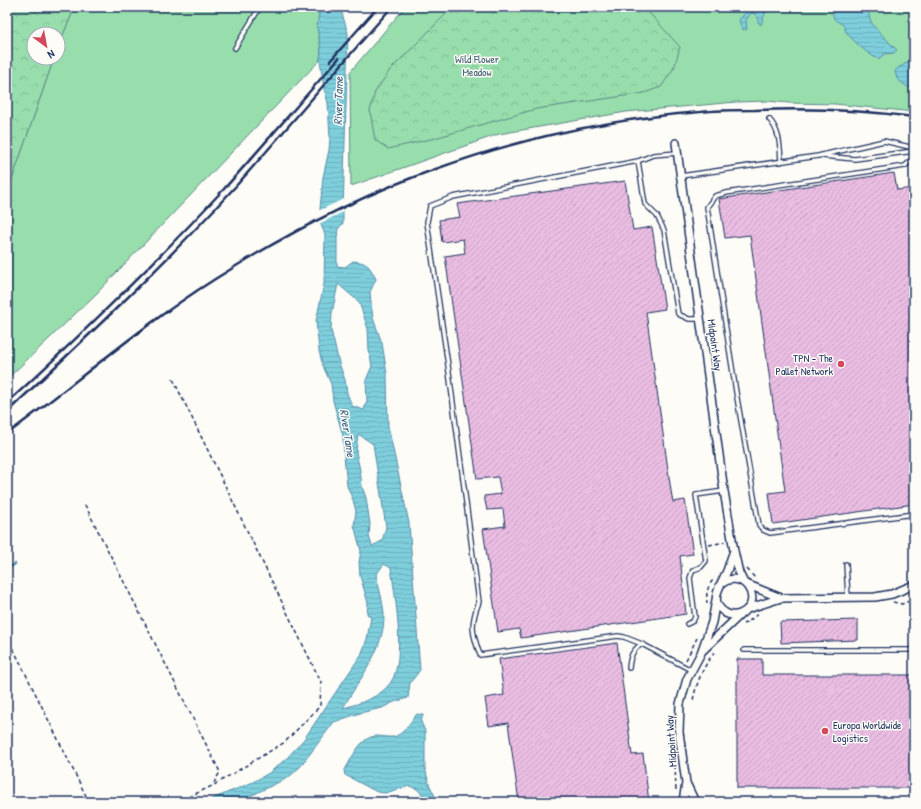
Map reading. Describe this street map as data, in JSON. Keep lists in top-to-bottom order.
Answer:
{
  "streets": {
    "street": ["Midpoint Way"]
  },
  "water": ["River Tame"],
  "parks": ["Wild Flower Meadow"],
  "places": ["TPN - The Pallet Network", "Europa Worldwide Logistics"],
  "north": "bottom right"
}
